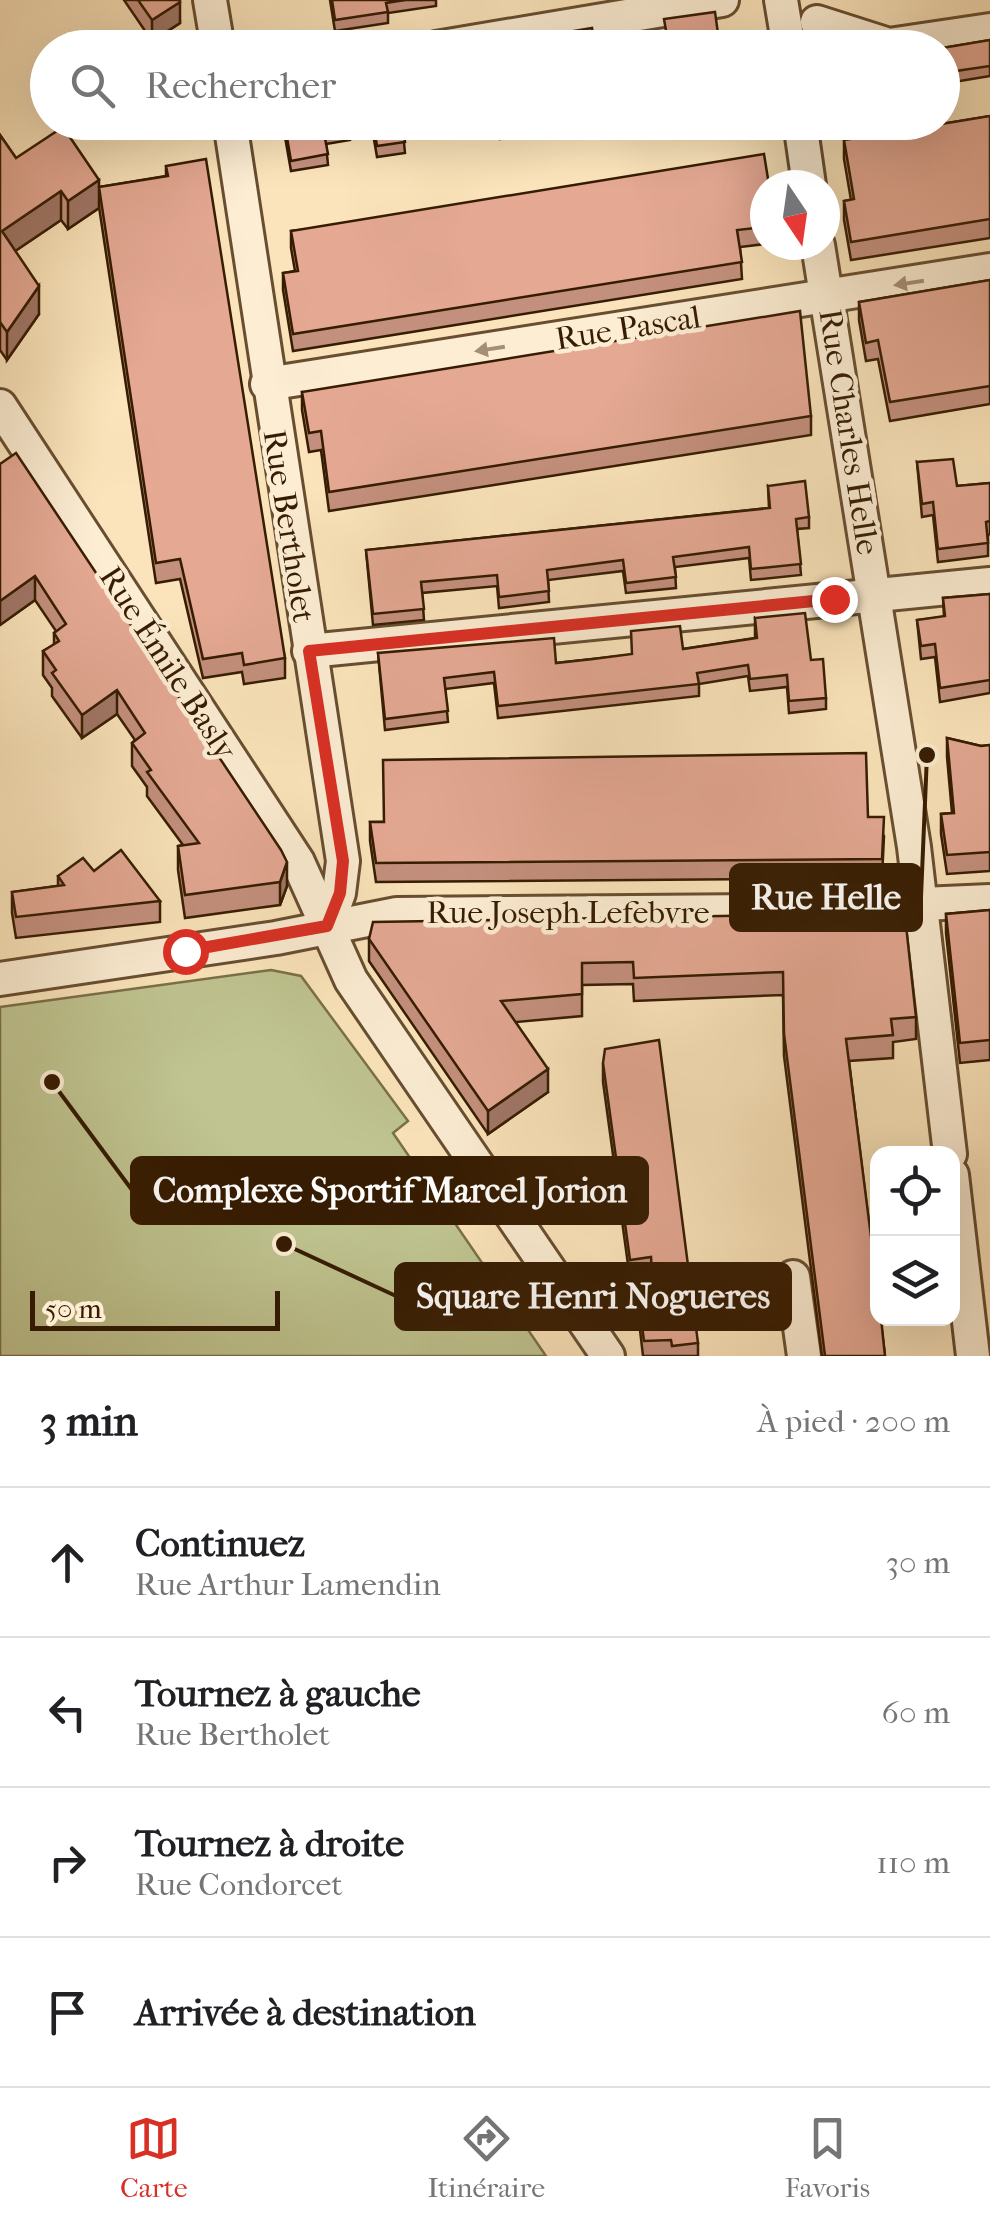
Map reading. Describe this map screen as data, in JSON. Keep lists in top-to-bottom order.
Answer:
{
  "streets": {
    "street": [
      "Rue Pascal",
      "Rue Charles Helle",
      "Rue Bertholet",
      "Rue Émile Basly",
      "Rue Joseph Lefebvre"
    ]
  },
  "crossings": [
    ["Rue Pascal", "Rue Charles Helle"],
    ["Rue Pascal", "Rue Bertholet"],
    ["Rue Charles Helle", "Rue Joseph Lefebvre"],
    ["Rue Bertholet", "Rue Émile Basly"],
    ["Rue Bertholet", "Rue Joseph Lefebvre"],
    ["Rue Émile Basly", "Rue Joseph Lefebvre"]
  ],
  "places": ["Rue Helle", "Complexe Sportif Marcel Jorion", "Square Henri Nogueres"],
  "scale_bar": "50 m",
  "north": "bottom",
  "page": {
    "search": "Rechercher",
    "scale": "50 m",
    "heading": ["3 min", "À pied · 200 m"],
    "list": [
      ["Continuez", "Rue Arthur Lamendin", "30 m"],
      ["Tournez à gauche", "Rue Bertholet", "60 m"],
      ["Tournez à droite", "Rue Condorcet", "110 m"],
      "Arrivée à destination"
    ],
    "nav": ["Carte", "Itinéraire", "Favoris"]
  }
}
